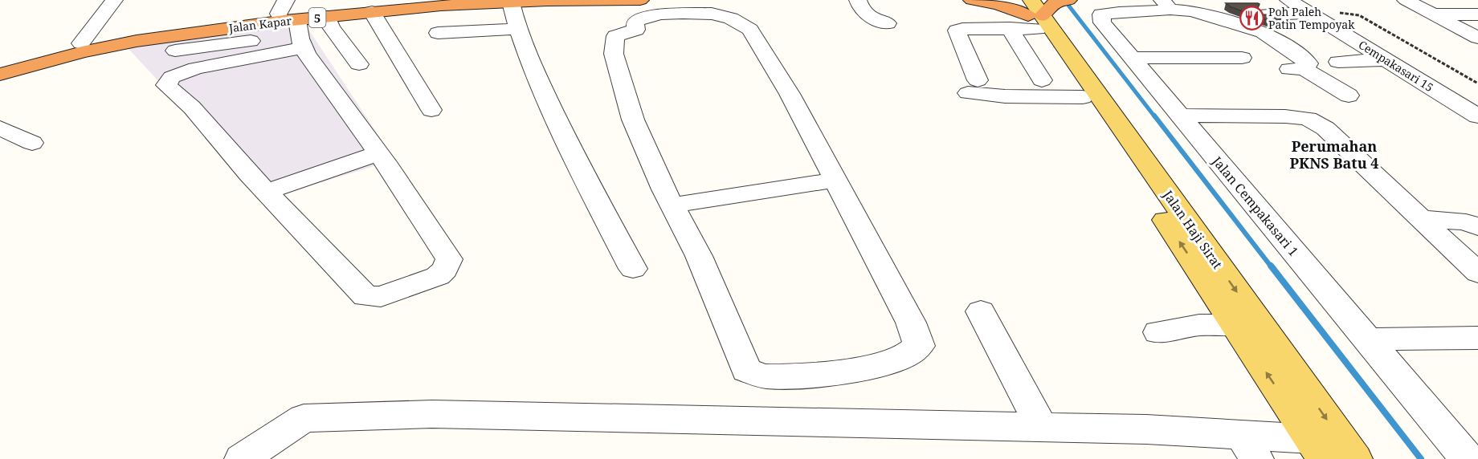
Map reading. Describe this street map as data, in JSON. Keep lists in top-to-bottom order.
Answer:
{
  "streets": {
    "highway": ["5", "Jalan Kapar"],
    "main road": ["Jalan Haji Sirat"],
    "street": ["Cempakasari 15", "Jalan Cempakasari 1"]
  },
  "districts": ["Perumahan PKNS Batu 4"],
  "places": {
    "restaurant": ["Poh Paleh Patin Tempoyak"]
  }
}
